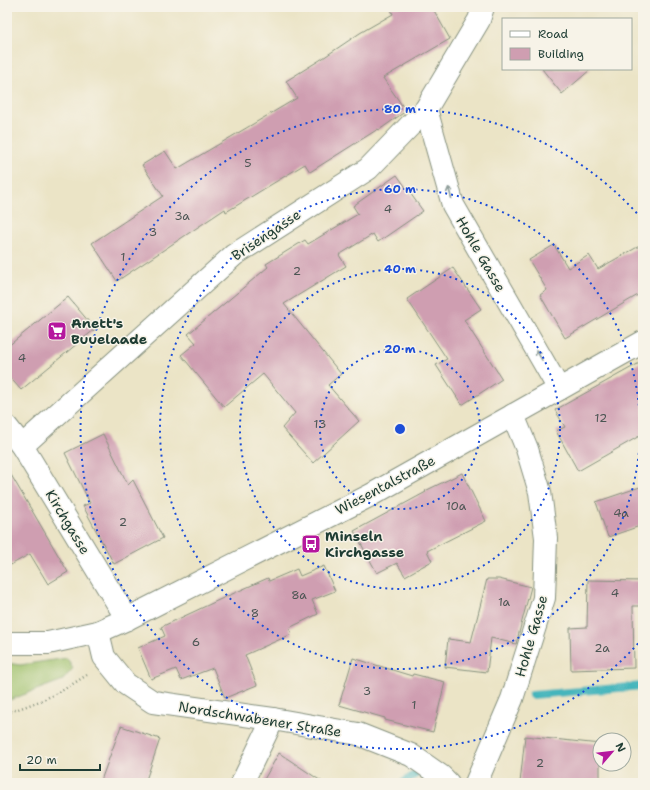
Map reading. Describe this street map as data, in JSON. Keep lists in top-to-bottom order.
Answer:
{
  "streets": {
    "street": [
      "Brisengasse",
      "Hohle Gasse",
      "Wiesentalstraße",
      "Kirchgasse",
      "Nordschwabener Straße"
    ]
  },
  "crossings": [
    ["Brisengasse", "Hohle Gasse"],
    ["Brisengasse", "Kirchgasse"],
    ["Hohle Gasse", "Wiesentalstraße"],
    ["Wiesentalstraße", "Kirchgasse"],
    ["Wiesentalstraße", "Nordschwabener Straße"]
  ],
  "one_way": ["Hohle Gasse"],
  "places": {
    "supermarket": ["Anett's Buuelaade"],
    "bus stop": ["Minseln Kirchgasse"]
  },
  "house_numbers": [
    "5",
    "4",
    "3a",
    "3",
    "1",
    "2",
    "4",
    "12",
    "13",
    "10a",
    "4a",
    "2",
    "4",
    "8a",
    "1a",
    "8",
    "6",
    "2a",
    "3",
    "1",
    "2"
  ],
  "legend": ["Road", "Building"],
  "scale_bar": "20 m",
  "north": "top right",
  "rings": [
    "80 m",
    "60 m",
    "40 m",
    "20 m"
  ]
}
